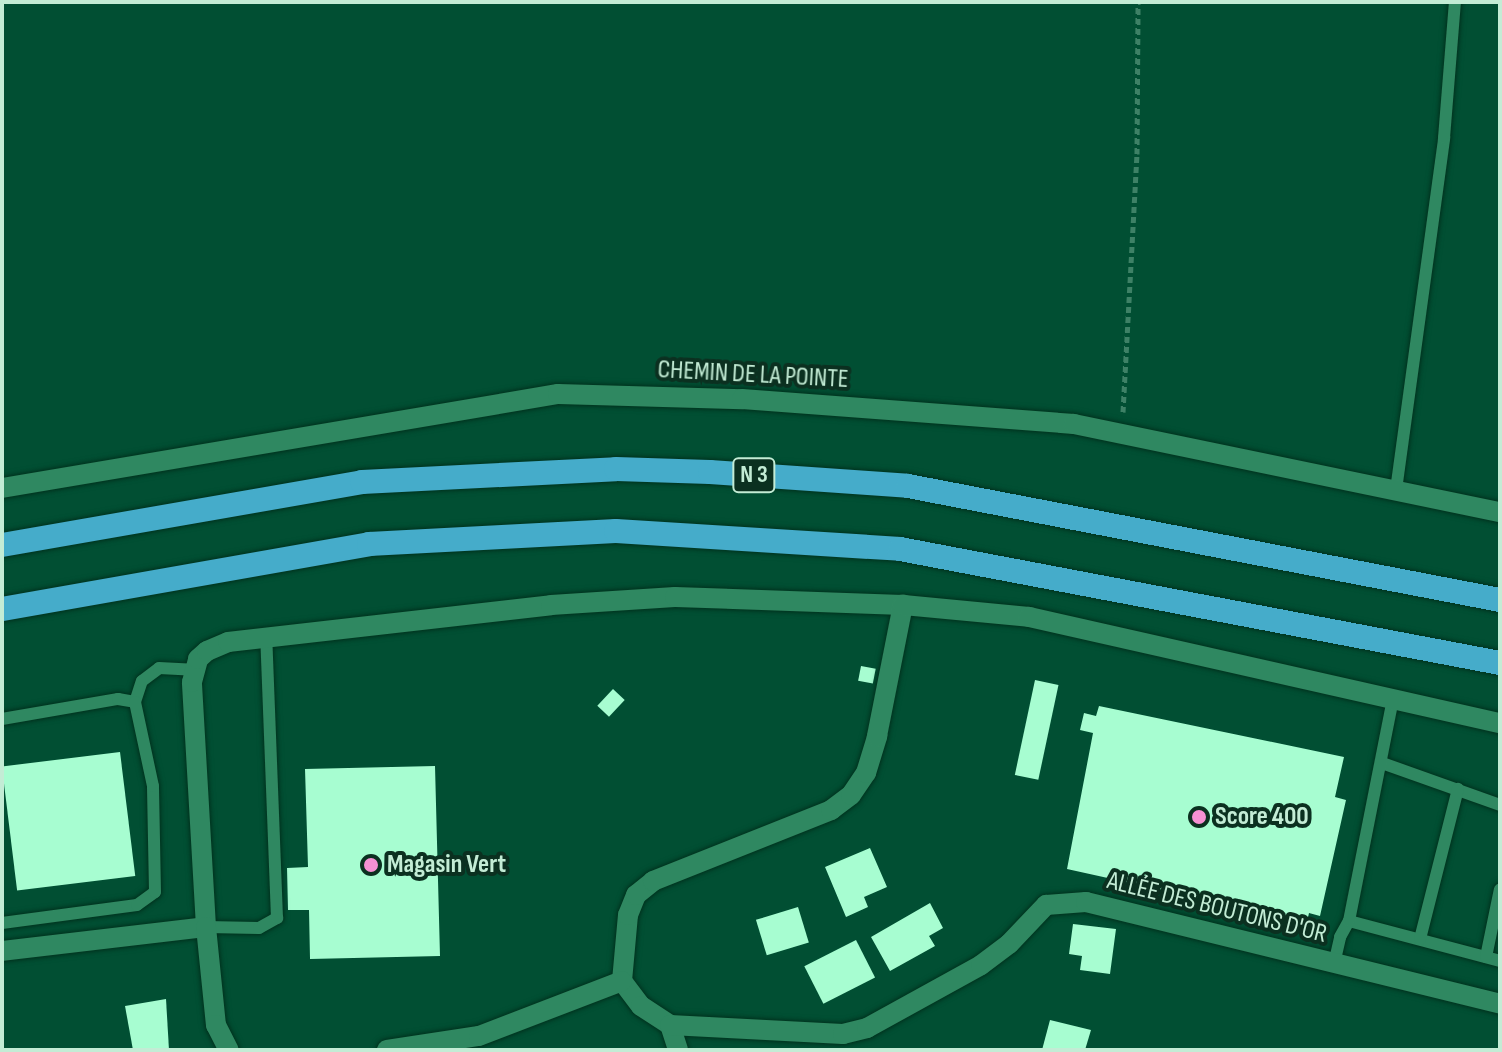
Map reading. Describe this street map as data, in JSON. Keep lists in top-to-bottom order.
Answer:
{
  "streets": {
    "highway": ["N 3"],
    "street": ["CHEMIN DE LA POINTE", "ALLÉE DES BOUTONS D'OR"]
  },
  "places": ["Score 400", "Magasin Vert"]
}
